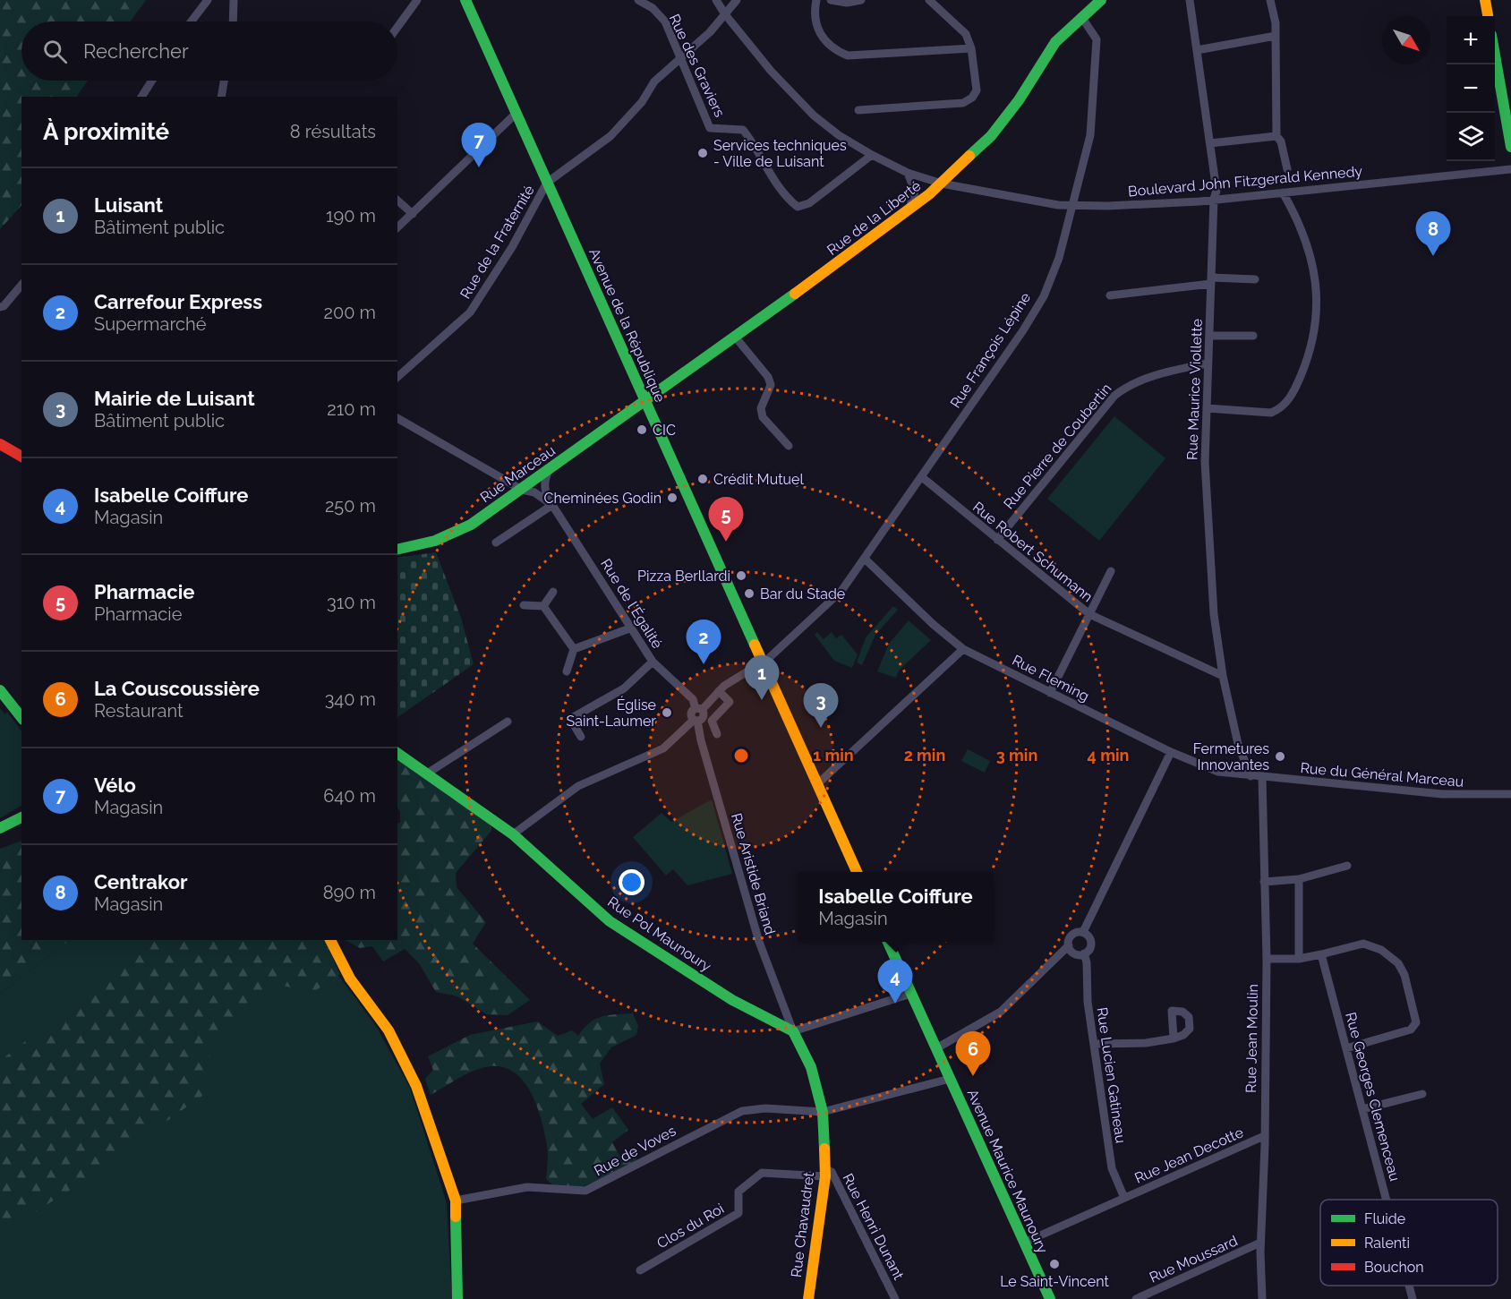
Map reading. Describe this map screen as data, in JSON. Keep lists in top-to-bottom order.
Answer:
{
  "streets": {
    "street": [
      "Rue des Graviers",
      "Boulevard John Fitzgerald Kennedy",
      "Rue de la Liberté",
      "Rue de la Fraternité",
      "Avenue de la République",
      "Rue François Lépine",
      "Rue Maurice Viollette",
      "Rue Pierre de Coubertin",
      "Rue Marceau",
      "Rue Robert Schumann",
      "Rue de l'Égalité",
      "Rue Fleming",
      "Rue du Général Marceau",
      "Rue Aristide Briand",
      "Rue Pol Maunoury",
      "Rue Jean Moulin",
      "Rue Lucien Gatineau",
      "Rue Georges Clemenceau",
      "Rue de Voves",
      "Rue Jean Decotte",
      "Avenue Maurice Maunoury",
      "Rue Chavaudret",
      "Clos du Roi",
      "Rue Henri Dunant",
      "Rue Moussard"
    ]
  },
  "crossings": [
    ["Rue des Graviers", "Boulevard John Fitzgerald Kennedy"],
    ["Boulevard John Fitzgerald Kennedy", "Rue de la Liberté"],
    ["Boulevard John Fitzgerald Kennedy", "Rue François Lépine"],
    ["Boulevard John Fitzgerald Kennedy", "Rue Maurice Viollette"],
    ["Rue de la Liberté", "Avenue de la République"],
    ["Rue de la Liberté", "Rue François Lépine"],
    ["Rue de la Liberté", "Rue Marceau"],
    ["Rue de la Fraternité", "Avenue de la République"],
    ["Avenue de la République", "Rue François Lépine"],
    ["Avenue de la République", "Rue Marceau"],
    ["Rue François Lépine", "Rue Robert Schumann"],
    ["Rue François Lépine", "Rue de l'Égalité"],
    ["Rue François Lépine", "Rue Fleming"],
    ["Rue François Lépine", "Rue Aristide Briand"],
    ["Rue Maurice Viollette", "Rue Pierre de Coubertin"],
    ["Rue Maurice Viollette", "Rue Robert Schumann"],
    ["Rue Maurice Viollette", "Rue Fleming"],
    ["Rue Maurice Viollette", "Rue du Général Marceau"],
    ["Rue Pierre de Coubertin", "Rue Robert Schumann"],
    ["Rue Marceau", "Rue de l'Égalité"],
    ["Rue de l'Égalité", "Rue Aristide Briand"],
    ["Rue Fleming", "Rue du Général Marceau"],
    ["Rue du Général Marceau", "Rue Jean Moulin"],
    ["Rue Aristide Briand", "Rue Pol Maunoury"],
    ["Rue Aristide Briand", "Rue Chavaudret"],
    ["Rue Pol Maunoury", "Rue Chavaudret"],
    ["Rue Jean Moulin", "Rue Jean Decotte"],
    ["Rue Jean Moulin", "Rue Moussard"],
    ["Rue Lucien Gatineau", "Rue Jean Decotte"],
    ["Rue de Voves", "Avenue Maurice Maunoury"],
    ["Rue de Voves", "Rue Chavaudret"],
    ["Rue Jean Decotte", "Avenue Maurice Maunoury"],
    ["Rue Chavaudret", "Clos du Roi"],
    ["Rue Chavaudret", "Rue Henri Dunant"],
    ["Clos du Roi", "Rue Henri Dunant"]
  ],
  "places": [
    "Services techniques - Ville de Luisant",
    "CIC",
    "Crédit Mutuel",
    "Cheminées Godin",
    "Pizza Berllardi",
    "Bar du Stade",
    "Église Saint-Laumer",
    "Fermetures Innovantes",
    "Le Saint-Vincent"
  ],
  "legend": ["Fluide", "Ralenti", "Bouchon"],
  "north": "bottom right",
  "page": {
    "map_buttons": ["+", "−"],
    "search": "Rechercher",
    "heading": ["À proximité", "8 résultats"],
    "pins": [
      "7",
      "8",
      "5",
      "2",
      "1",
      "3",
      "4",
      "6"
    ],
    "list": [
      {
        "mark": "1",
        "name": "Luisant",
        "note": "Bâtiment public",
        "value": "190 m"
      },
      {
        "mark": "2",
        "name": "Carrefour Express",
        "note": "Supermarché",
        "value": "200 m"
      },
      {
        "mark": "3",
        "name": "Mairie de Luisant",
        "note": "Bâtiment public",
        "value": "210 m"
      },
      {
        "mark": "4",
        "name": "Isabelle Coiffure",
        "note": "Magasin",
        "value": "250 m"
      },
      {
        "mark": "5",
        "name": "Pharmacie",
        "note": "Pharmacie",
        "value": "310 m"
      },
      {
        "mark": "6",
        "name": "La Couscoussière",
        "note": "Restaurant",
        "value": "340 m"
      },
      {
        "mark": "7",
        "name": "Vélo",
        "note": "Magasin",
        "value": "640 m"
      },
      {
        "mark": "8",
        "name": "Centrakor",
        "note": "Magasin",
        "value": "890 m"
      }
    ],
    "popup": ["Isabelle Coiffure", "Magasin"]
  },
  "rings": [
    "1 min",
    "2 min",
    "3 min",
    "4 min"
  ]
}
